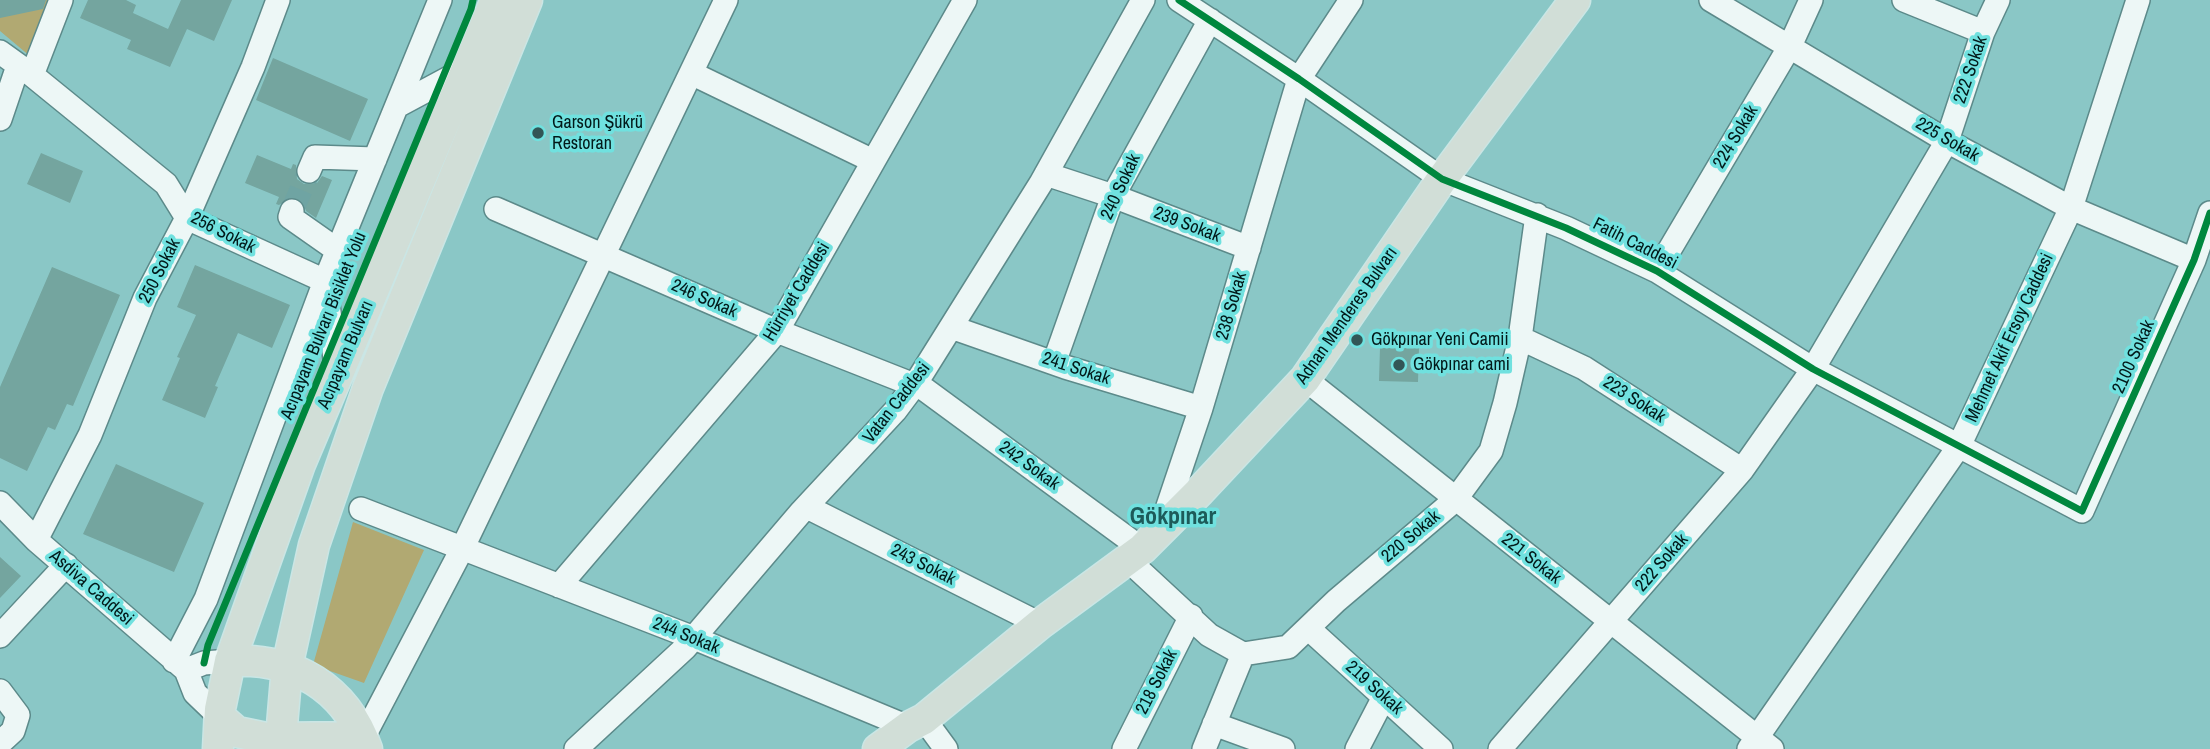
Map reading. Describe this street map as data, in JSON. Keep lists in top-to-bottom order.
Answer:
{
  "streets": {
    "main road": ["Adnan Menderes Bulvarı", "Acıpayam Bulvarı"],
    "street": [
      "222 Sokak",
      "224 Sokak",
      "225 Sokak",
      "240 Sokak",
      "239 Sokak",
      "256 Sokak",
      "Fatih Caddesi",
      "250 Sokak",
      "Hürriyet Caddesi",
      "246 Sokak",
      "238 Sokak",
      "Mehmet Akif Ersoy Caddesi",
      "2100 Sokak",
      "241 Sokak",
      "223 Sokak",
      "Vatan Caddesi",
      "242 Sokak",
      "220 Sokak",
      "221 Sokak",
      "243 Sokak",
      "Asdiva Caddesi",
      "244 Sokak",
      "218 Sokak",
      "219 Sokak"
    ],
    "cycle path": ["Acıpayam Bulvarı Bisiklet Yolu"]
  },
  "crossings": [
    ["222 Sokak", "225 Sokak"],
    ["222 Sokak", "Fatih Caddesi"],
    ["222 Sokak", "223 Sokak"],
    ["222 Sokak", "221 Sokak"],
    ["224 Sokak", "225 Sokak"],
    ["224 Sokak", "Fatih Caddesi"],
    ["225 Sokak", "Mehmet Akif Ersoy Caddesi"],
    ["225 Sokak", "2100 Sokak"],
    ["240 Sokak", "239 Sokak"],
    ["240 Sokak", "Fatih Caddesi"],
    ["240 Sokak", "241 Sokak"],
    ["239 Sokak", "238 Sokak"],
    ["239 Sokak", "Vatan Caddesi"],
    ["256 Sokak", "250 Sokak"],
    ["Fatih Caddesi", "238 Sokak"],
    ["Fatih Caddesi", "Adnan Menderes Bulvarı"],
    ["Fatih Caddesi", "Mehmet Akif Ersoy Caddesi"],
    ["Fatih Caddesi", "2100 Sokak"],
    ["Fatih Caddesi", "220 Sokak"],
    ["250 Sokak", "Asdiva Caddesi"],
    ["Hürriyet Caddesi", "246 Sokak"],
    ["Hürriyet Caddesi", "244 Sokak"],
    ["246 Sokak", "Vatan Caddesi"],
    ["246 Sokak", "242 Sokak"],
    ["238 Sokak", "Adnan Menderes Bulvarı"],
    ["238 Sokak", "241 Sokak"],
    ["238 Sokak", "242 Sokak"],
    ["Adnan Menderes Bulvarı", "242 Sokak"],
    ["Adnan Menderes Bulvarı", "221 Sokak"],
    ["Adnan Menderes Bulvarı", "243 Sokak"],
    ["Adnan Menderes Bulvarı", "244 Sokak"],
    ["Mehmet Akif Ersoy Caddesi", "221 Sokak"],
    ["Acıpayam Bulvarı", "Asdiva Caddesi"],
    ["241 Sokak", "Vatan Caddesi"],
    ["223 Sokak", "220 Sokak"],
    ["Vatan Caddesi", "242 Sokak"],
    ["Vatan Caddesi", "243 Sokak"],
    ["Vatan Caddesi", "244 Sokak"],
    ["220 Sokak", "221 Sokak"],
    ["220 Sokak", "219 Sokak"]
  ],
  "districts": ["Gökpınar"],
  "places": ["Garson Şükrü Restoran", "Gökpınar Yeni Camii", "Gökpınar cami"]
}
